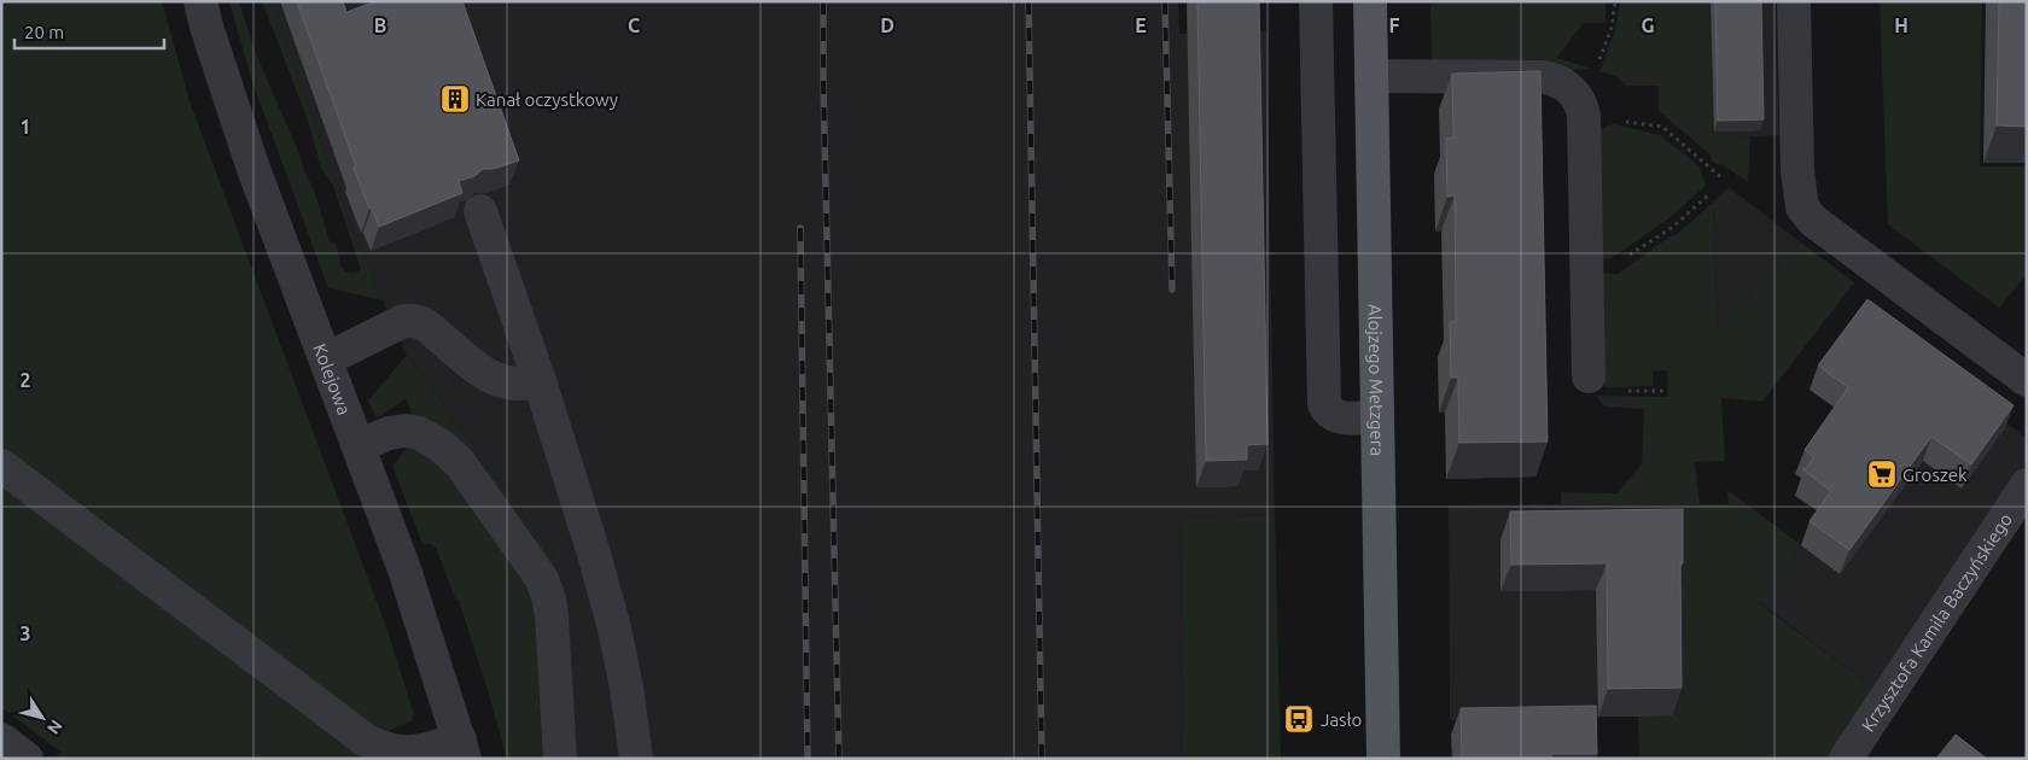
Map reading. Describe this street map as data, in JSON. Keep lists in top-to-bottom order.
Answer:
{
  "streets": {
    "main road": ["Alojzego Metzgera"],
    "street": ["Kolejowa", "Krzysztofa Kamila Baczyńskiego"]
  },
  "places": {
    "building": ["Kanał oczystkowy"],
    "supermarket": ["Groszek"],
    "bus stop": ["Jasło"]
  },
  "scale_bar": "20 m",
  "north": "bottom right",
  "grid": {
    "columns": [
      "B",
      "C",
      "D",
      "E",
      "F",
      "G",
      "H"
    ],
    "rows": ["1", "2", "3"]
  }
}
